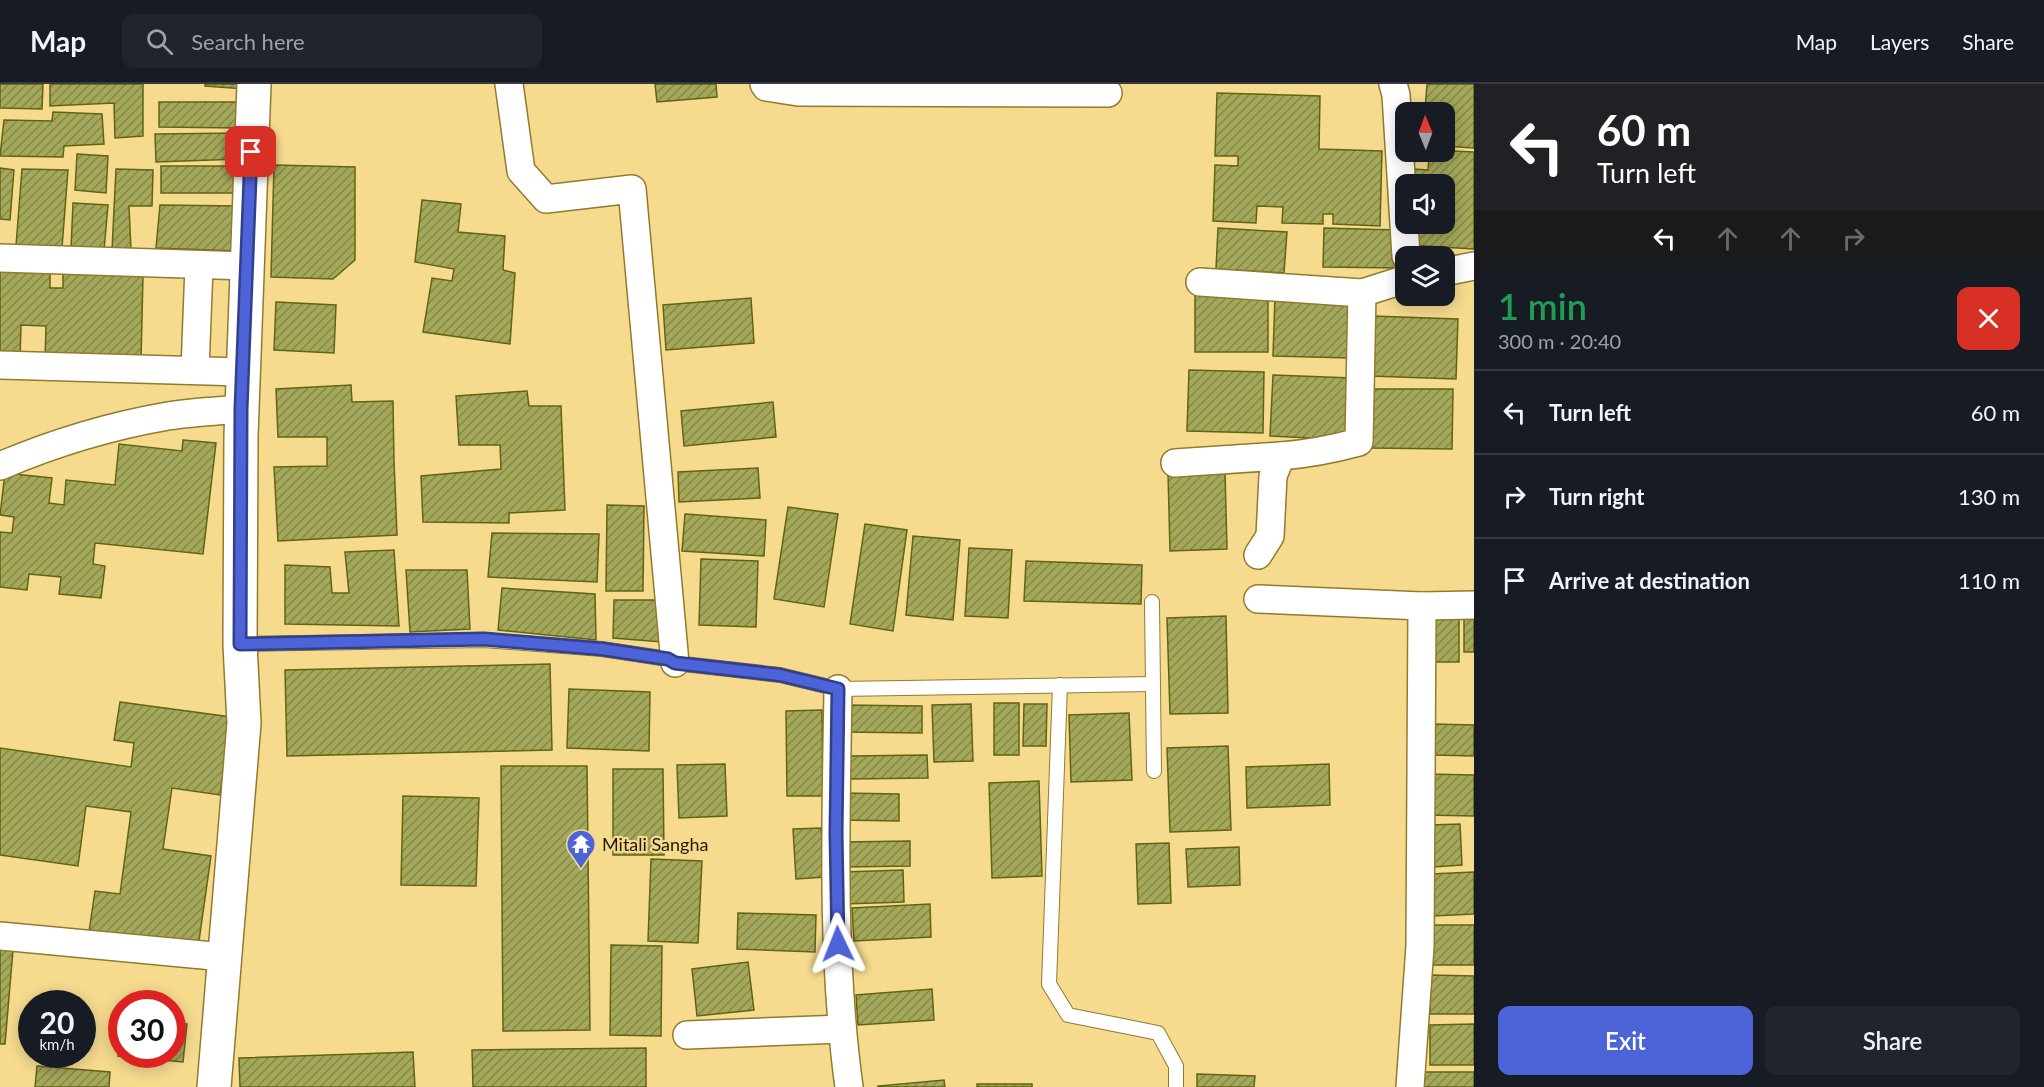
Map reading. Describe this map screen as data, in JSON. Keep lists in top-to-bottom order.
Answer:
{
  "places": {
    "temple": ["Mitali Sangha"]
  },
  "north": "top",
  "page": {
    "header": "Map",
    "search": "Search here",
    "nav": ["Map", "Layers", "Share"],
    "turn": ["60 m", "Turn left"],
    "heading": ["1 min", "300 m · 20:40"],
    "list": [
      {
        "name": "Turn left",
        "value": "60 m"
      },
      {
        "name": "Turn right",
        "value": "130 m"
      },
      {
        "name": "Arrive at destination",
        "value": "110 m"
      }
    ],
    "speed": "20 km/h",
    "limit": "30",
    "buttons": ["Exit", "Share"]
  }
}
